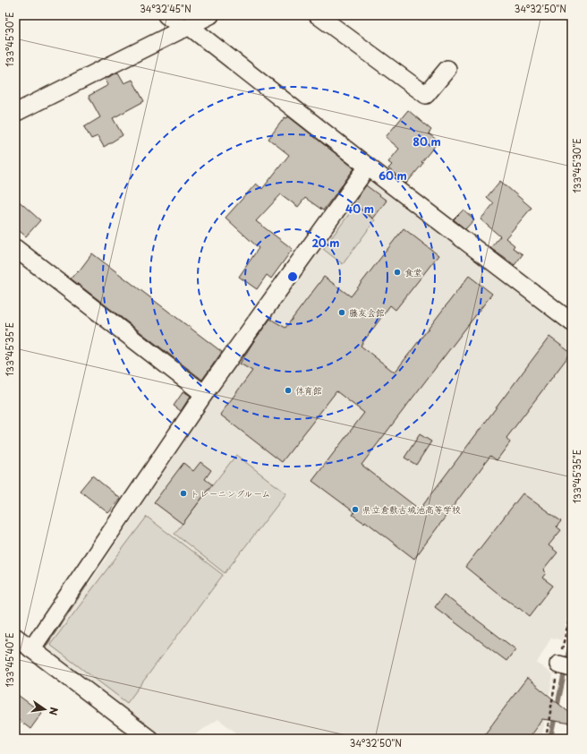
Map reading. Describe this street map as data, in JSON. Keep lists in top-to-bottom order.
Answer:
{
  "places": [
    "食堂",
    "藤友会館",
    "体育館",
    "トレーニングルーム",
    "県立倉敷古城池高等学校"
  ],
  "north": "right",
  "coordinates": [
    "34°32'45\"N",
    "34°32'50\"N",
    "133°45'30\"E",
    "133°45'35\"E",
    "133°45'40\"E"
  ],
  "rings": [
    "80 m",
    "60 m",
    "40 m",
    "20 m"
  ]
}
